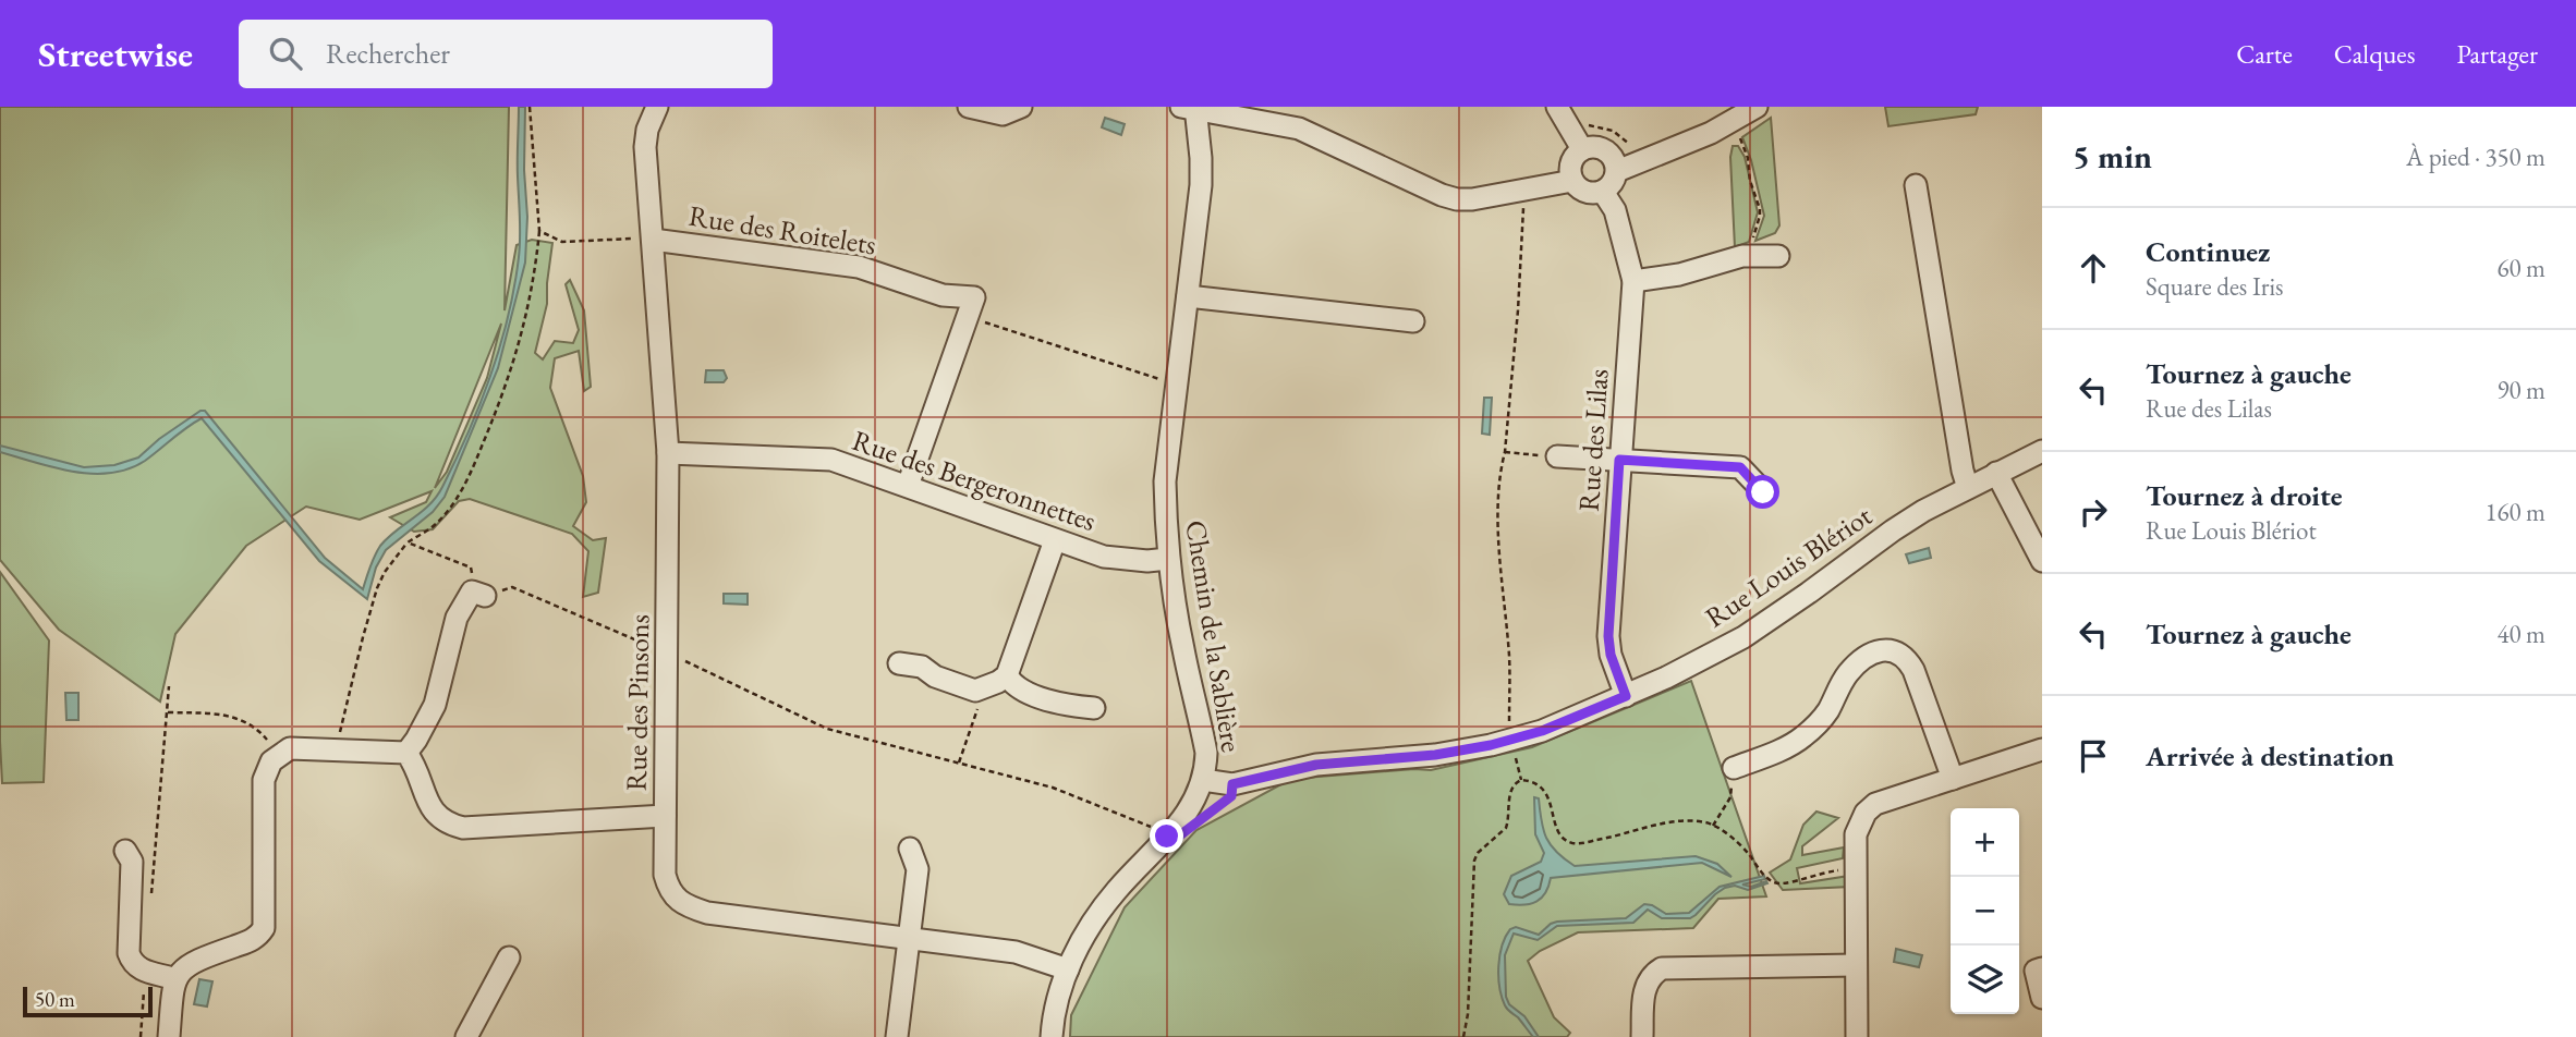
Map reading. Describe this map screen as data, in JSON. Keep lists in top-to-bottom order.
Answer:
{
  "streets": {
    "street": [
      "Rue des Roitelets",
      "Rue des Lilas",
      "Rue des Bergeronnettes",
      "Rue Louis Blériot",
      "Chemin de la Sablière",
      "Rue des Pinsons"
    ]
  },
  "crossings": [
    ["Rue des Roitelets", "Rue des Pinsons"],
    ["Rue des Lilas", "Rue Louis Blériot"],
    ["Rue des Bergeronnettes", "Chemin de la Sablière"],
    ["Rue des Bergeronnettes", "Rue des Pinsons"],
    ["Rue Louis Blériot", "Chemin de la Sablière"],
    ["Chemin de la Sablière", "Rue des Pinsons"]
  ],
  "scale_bar": "50 m",
  "page": {
    "header": "Streetwise",
    "search": "Rechercher",
    "nav": ["Carte", "Calques", "Partager"],
    "heading": ["5 min", "À pied · 350 m"],
    "list": [
      ["Continuez", "Square des Iris", "60 m"],
      ["Tournez à gauche", "Rue des Lilas", "90 m"],
      ["Tournez à droite", "Rue Louis Blériot", "160 m"],
      ["Tournez à gauche", "40 m"],
      "Arrivée à destination"
    ],
    "map_buttons": ["+", "−"],
    "scale": "50 m"
  }
}
